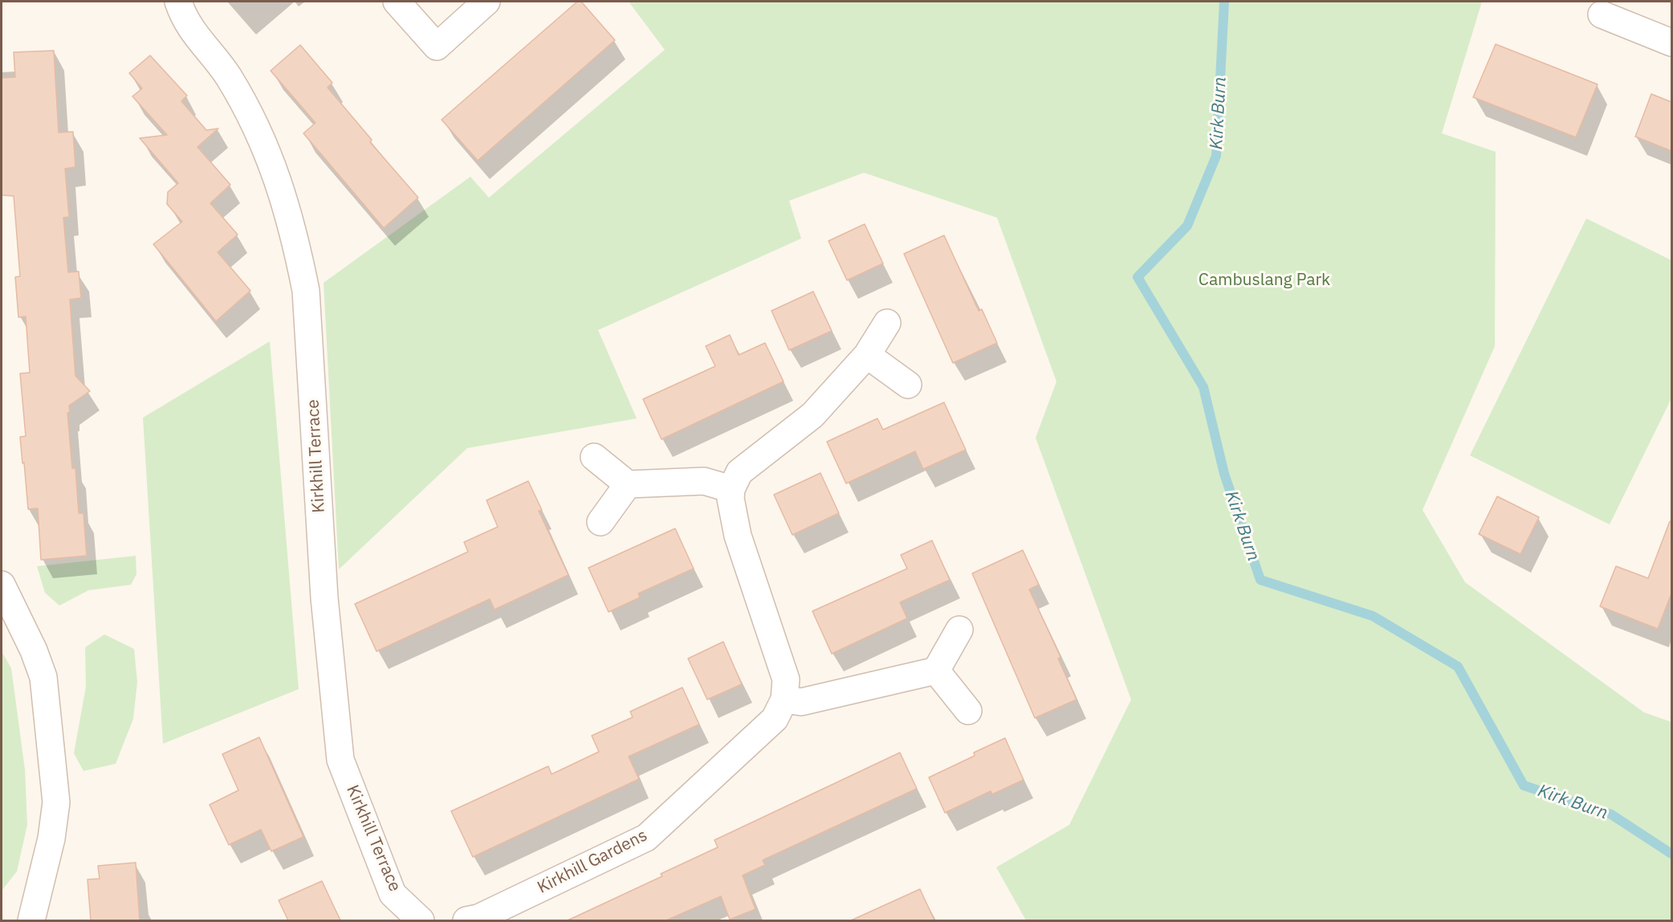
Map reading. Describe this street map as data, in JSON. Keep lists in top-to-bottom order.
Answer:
{
  "streets": {
    "street": ["Kirkhill Terrace", "Kirkhill Gardens"]
  },
  "water": ["Kirk Burn"],
  "parks": ["Cambuslang Park"]
}
